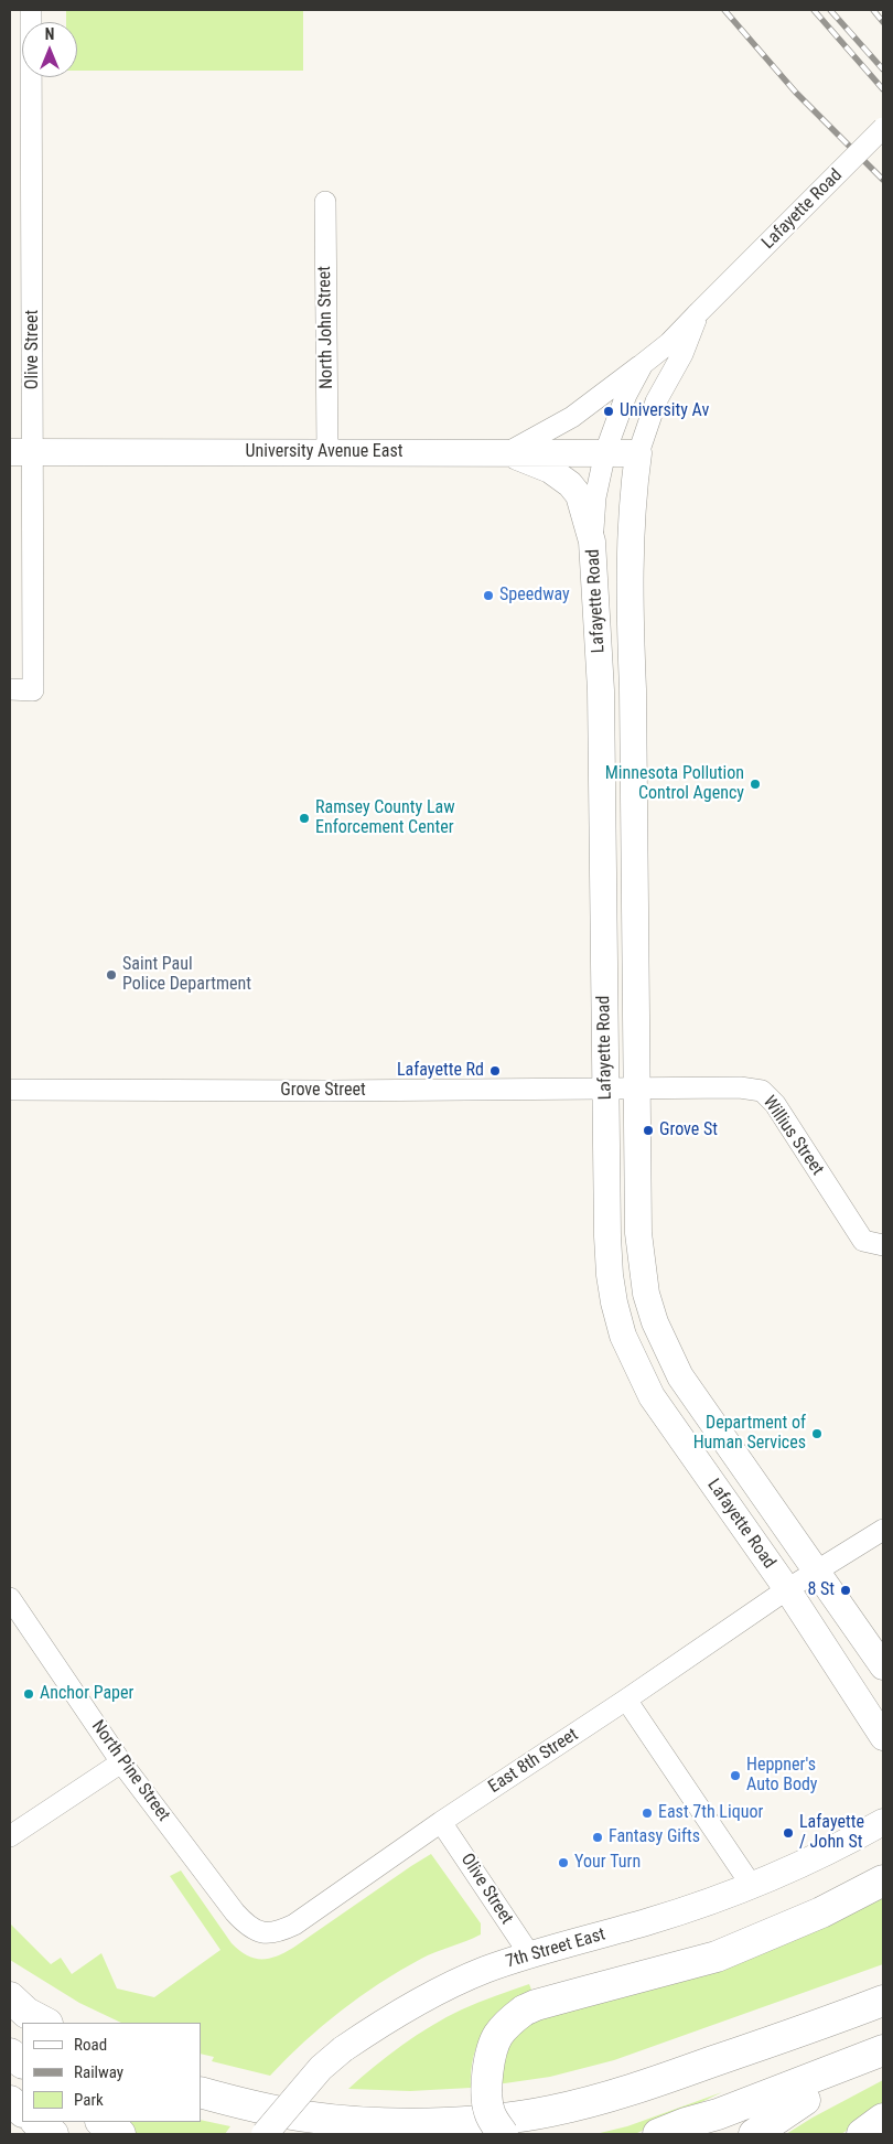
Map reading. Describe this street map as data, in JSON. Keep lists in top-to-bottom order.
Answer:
{
  "streets": {
    "main road": ["Lafayette Road", "University Avenue East", "7th Street East"],
    "street": [
      "North John Street",
      "Olive Street",
      "Grove Street",
      "Willius Street",
      "East 8th Street",
      "North Pine Street"
    ]
  },
  "crossings": [
    ["Lafayette Road", "University Avenue East"],
    ["Lafayette Road", "Grove Street"],
    ["Lafayette Road", "Willius Street"],
    ["Lafayette Road", "East 8th Street"],
    ["North John Street", "University Avenue East"],
    ["Olive Street", "University Avenue East"],
    ["Olive Street", "East 8th Street"],
    ["Olive Street", "7th Street East"],
    ["Grove Street", "Willius Street"],
    ["East 8th Street", "North Pine Street"]
  ],
  "places": [
    "University Av",
    "Speedway",
    "Minnesota Pollution Control Agency",
    "Ramsey County Law Enforcement Center",
    "Saint Paul Police Department",
    "Lafayette Rd",
    "Grove St",
    "Department of Human Services",
    "8 St",
    "Anchor Paper",
    "Heppner's Auto Body",
    "East 7th Liquor",
    "Lafayette / John St",
    "Fantasy Gifts",
    "Your Turn"
  ],
  "legend": ["Road", "Railway", "Park"],
  "north": "top"
}
